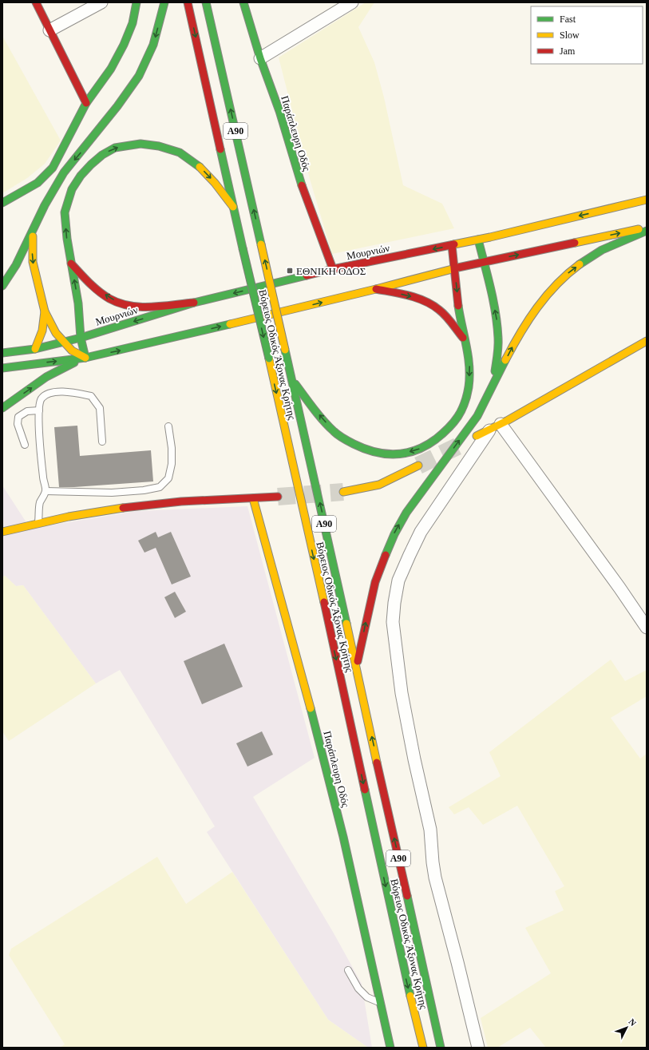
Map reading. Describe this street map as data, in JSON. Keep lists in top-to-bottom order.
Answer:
{
  "streets": {
    "main road": [
      "Α90",
      "Παράπλευρη Οδός",
      "Μουρνιών",
      "Βόρειος Οδικός Άξονας Κρήτης"
    ]
  },
  "crossings": [
    ["Παράπλευρη Οδός", "Μουρνιών"]
  ],
  "places": {
    "transit": ["ΕΘΝΙΚΗ ΟΔΟΣ"]
  },
  "legend": ["Fast", "Slow", "Jam"],
  "north": "top right"
}
